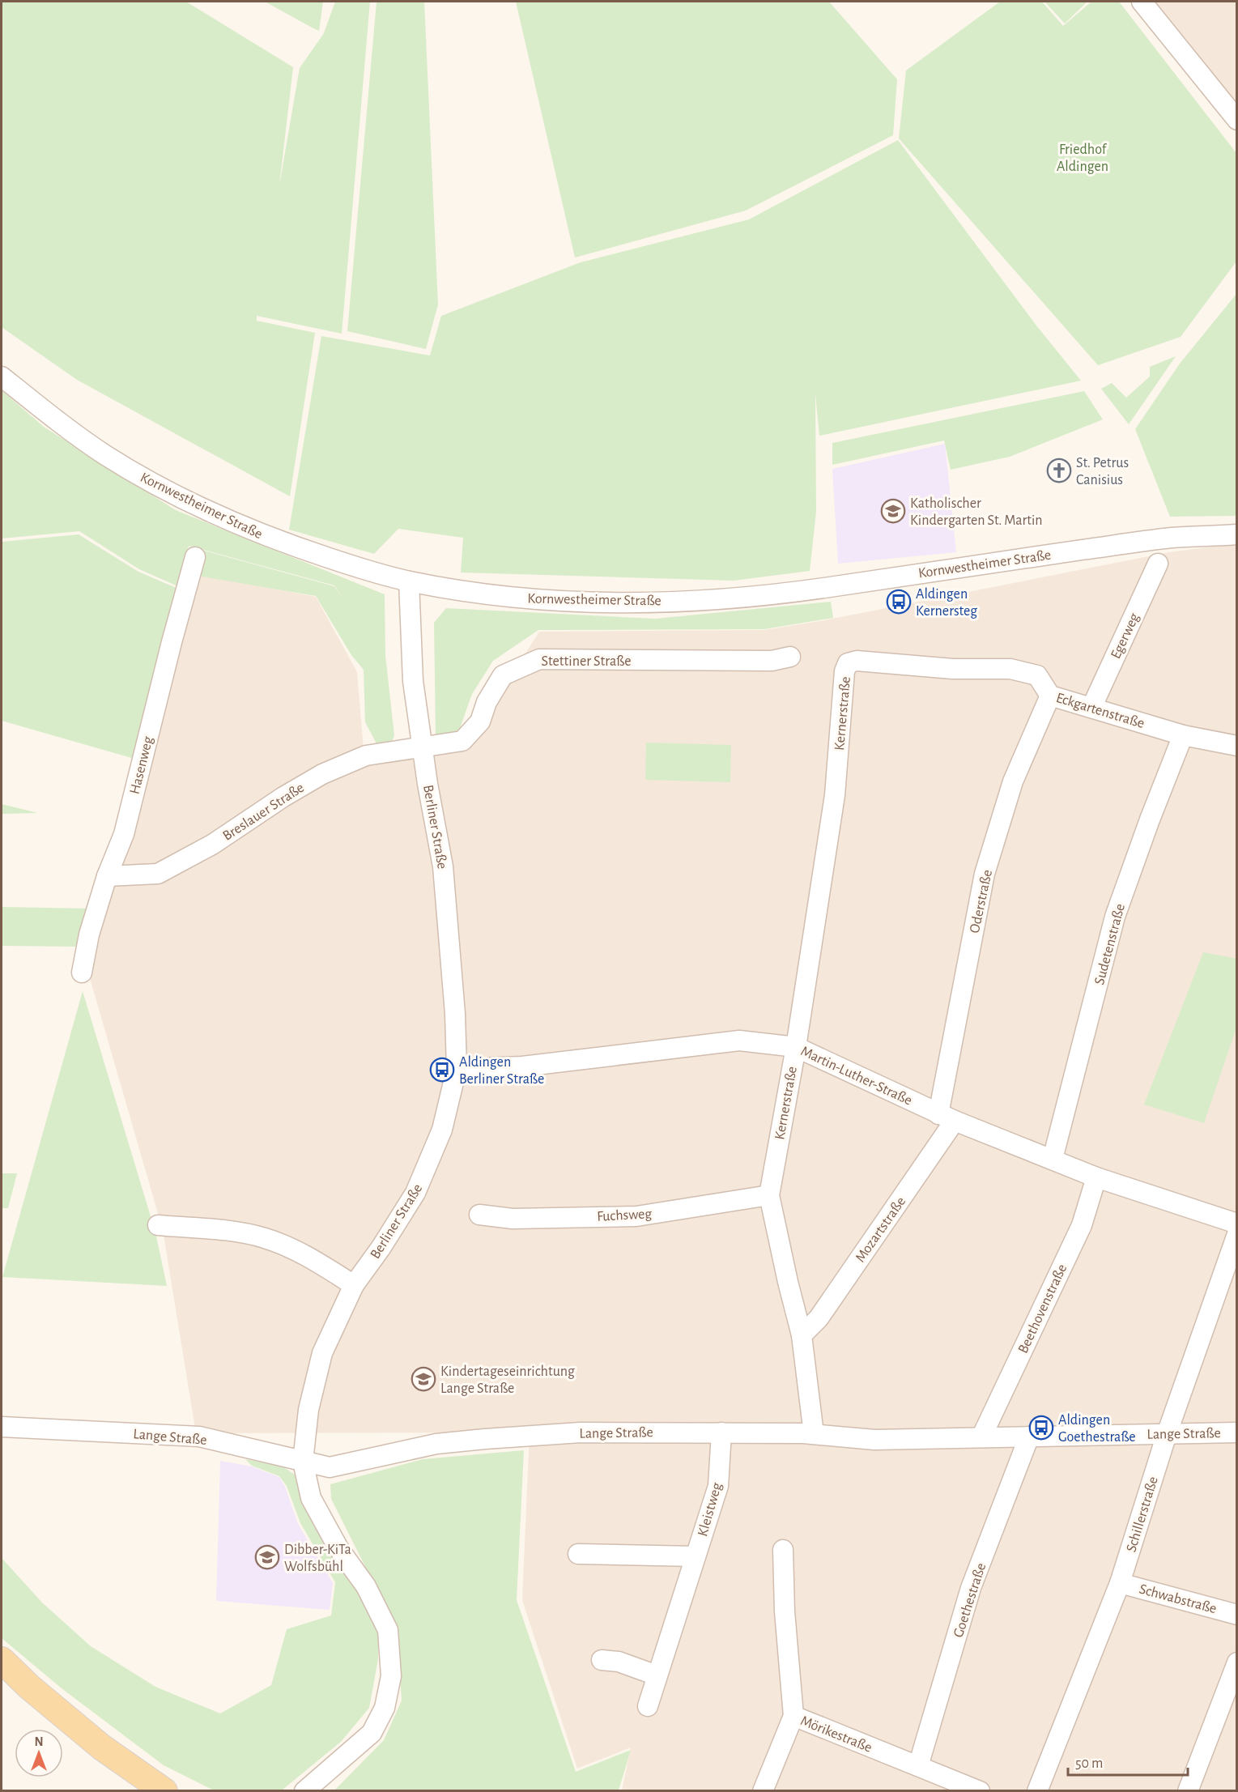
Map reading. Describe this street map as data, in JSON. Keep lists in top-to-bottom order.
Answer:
{
  "streets": {
    "street": [
      "Kornwestheimer Straße",
      "Egerweg",
      "Stettiner Straße",
      "Eckgartenstraße",
      "Kernerstraße",
      "Hasenweg",
      "Breslauer Straße",
      "Berliner Straße",
      "Oderstraße",
      "Sudetenstraße",
      "Martin-Luther-Straße",
      "Fuchsweg",
      "Mozartstraße",
      "Beethovenstraße",
      "Lange Straße",
      "Kleistweg",
      "Schillerstraße",
      "Schwabstraße",
      "Goethestraße",
      "Mörikestraße"
    ]
  },
  "crossings": [
    ["Kornwestheimer Straße", "Berliner Straße"],
    ["Egerweg", "Eckgartenstraße"],
    ["Stettiner Straße", "Breslauer Straße"],
    ["Stettiner Straße", "Berliner Straße"],
    ["Eckgartenstraße", "Kernerstraße"],
    ["Eckgartenstraße", "Oderstraße"],
    ["Eckgartenstraße", "Sudetenstraße"],
    ["Kernerstraße", "Martin-Luther-Straße"],
    ["Kernerstraße", "Fuchsweg"],
    ["Kernerstraße", "Mozartstraße"],
    ["Kernerstraße", "Lange Straße"],
    ["Hasenweg", "Breslauer Straße"],
    ["Breslauer Straße", "Berliner Straße"],
    ["Berliner Straße", "Martin-Luther-Straße"],
    ["Berliner Straße", "Lange Straße"],
    ["Oderstraße", "Martin-Luther-Straße"],
    ["Oderstraße", "Mozartstraße"],
    ["Sudetenstraße", "Martin-Luther-Straße"],
    ["Martin-Luther-Straße", "Mozartstraße"],
    ["Martin-Luther-Straße", "Beethovenstraße"],
    ["Beethovenstraße", "Lange Straße"],
    ["Lange Straße", "Kleistweg"],
    ["Lange Straße", "Schillerstraße"],
    ["Lange Straße", "Goethestraße"],
    ["Schillerstraße", "Schwabstraße"],
    ["Goethestraße", "Mörikestraße"]
  ],
  "parks": ["Friedhof Aldingen"],
  "places": {
    "church": ["St. Petrus Canisius"],
    "school or university": ["Katholischer Kindergarten St. Martin", "Kindertageseinrichtung Lange Straße", "Dibber-KiTa Wolfsbühl"],
    "bus stop": ["Aldingen Kernersteg", "Aldingen Berliner Straße", "Aldingen Goethestraße"]
  },
  "scale_bar": "50 m",
  "north": "top"
}
